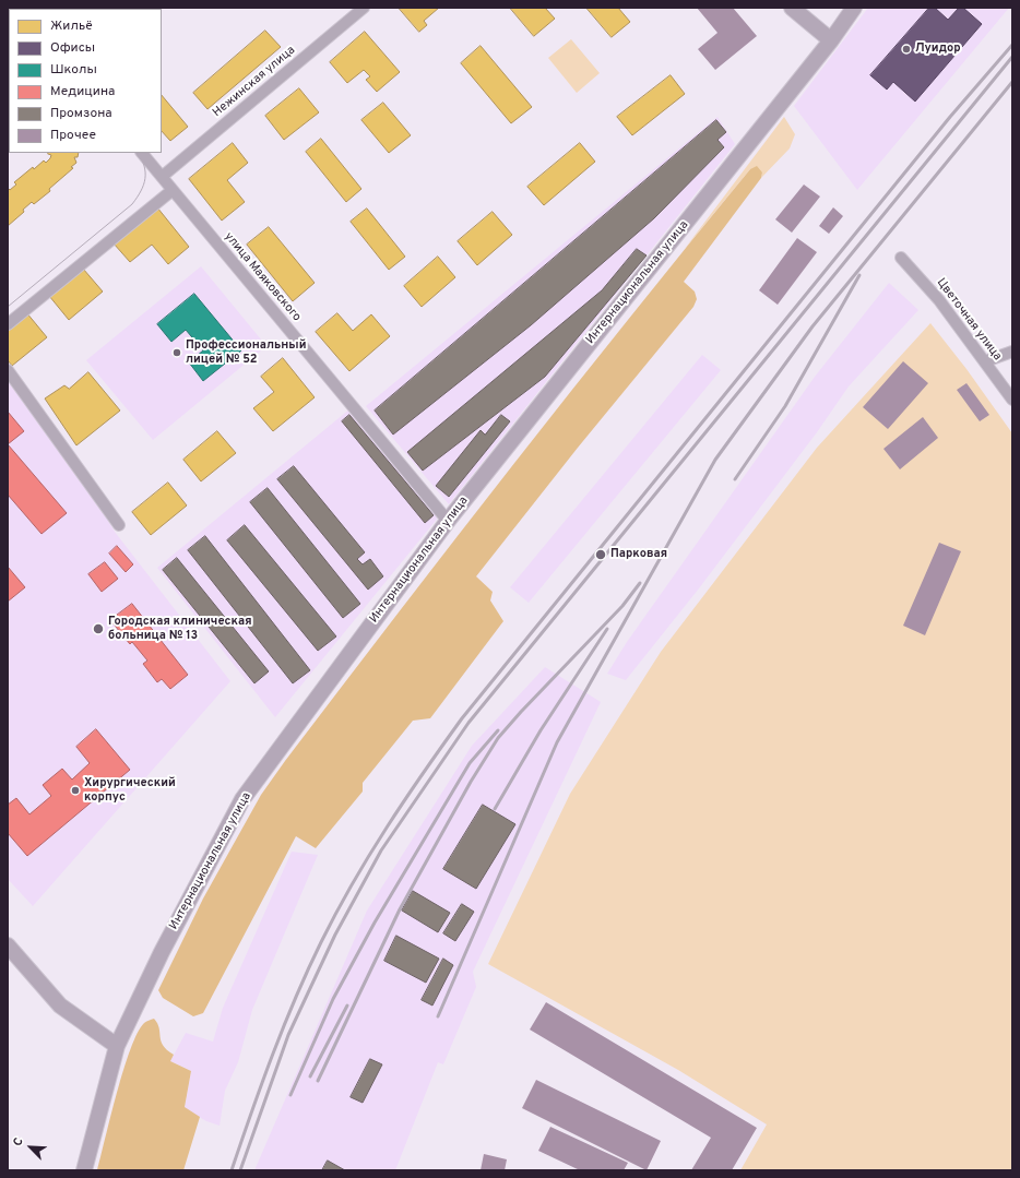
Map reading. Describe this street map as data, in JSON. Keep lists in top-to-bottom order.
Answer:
{
  "streets": {
    "main road": ["Интернациональная улица"],
    "street": ["Нежинская улица", "улица Маяковского", "Цветочная улица"]
  },
  "crossings": [
    ["Нежинская улица", "улица Маяковского"],
    ["улица Маяковского", "Интернациональная улица"]
  ],
  "places": [
    "Луидор",
    "Профессиональный лицей № 52",
    "Парковая",
    "Городская клиническая больница № 13",
    "Хирургический корпус"
  ],
  "legend": [
    "Жильё",
    "Офисы",
    "Школы",
    "Медицина",
    "Промзона",
    "Прочее"
  ],
  "north": "top left"
}
